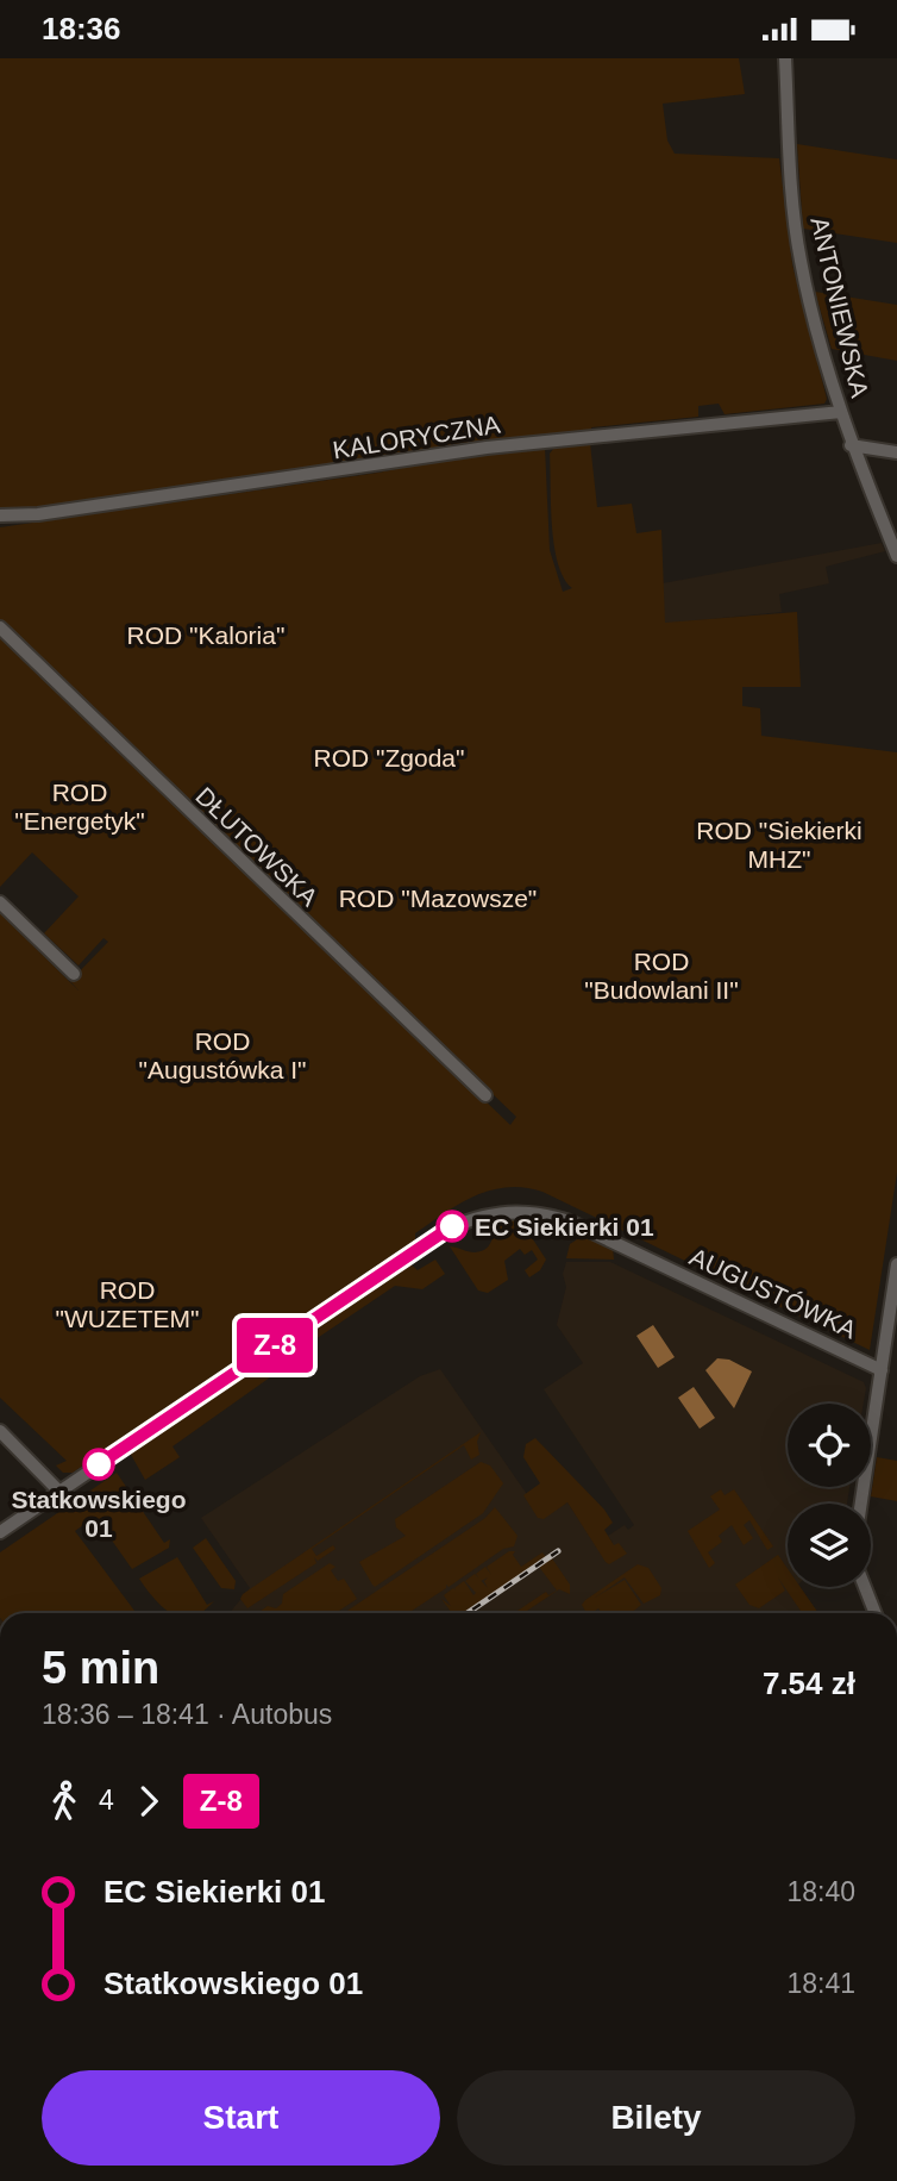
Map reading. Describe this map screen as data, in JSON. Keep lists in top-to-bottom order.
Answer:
{
  "streets": {
    "street": [
      "ANTONIEWSKA",
      "KALORYCZNA",
      "DŁUTOWSKA",
      "AUGUSTÓWKA"
    ]
  },
  "crossings": [
    ["ANTONIEWSKA", "KALORYCZNA"]
  ],
  "parks": [
    "ROD \"Kaloria\"",
    "ROD \"Zgoda\"",
    "ROD \"Energetyk\"",
    "ROD \"Siekierki MHZ\"",
    "ROD \"Mazowsze\"",
    "ROD \"Budowlani II\"",
    "ROD \"Augustówka I\"",
    "ROD \"WUZETEM\""
  ],
  "places": ["EC Siekierki 01", "Statkowskiego 01"],
  "lines": ["bus line Z-8"],
  "page": {
    "status": "18:36",
    "on_map": "Z-8",
    "heading": ["5 min", "18:36 – 18:41 · Autobus", "7.54 zł"],
    "legs": ["4", "Z-8"],
    "list": [
      {
        "name": "EC Siekierki 01",
        "value": "18:40"
      },
      {
        "name": "Statkowskiego 01",
        "value": "18:41"
      }
    ],
    "buttons": ["Start", "Bilety"]
  }
}
